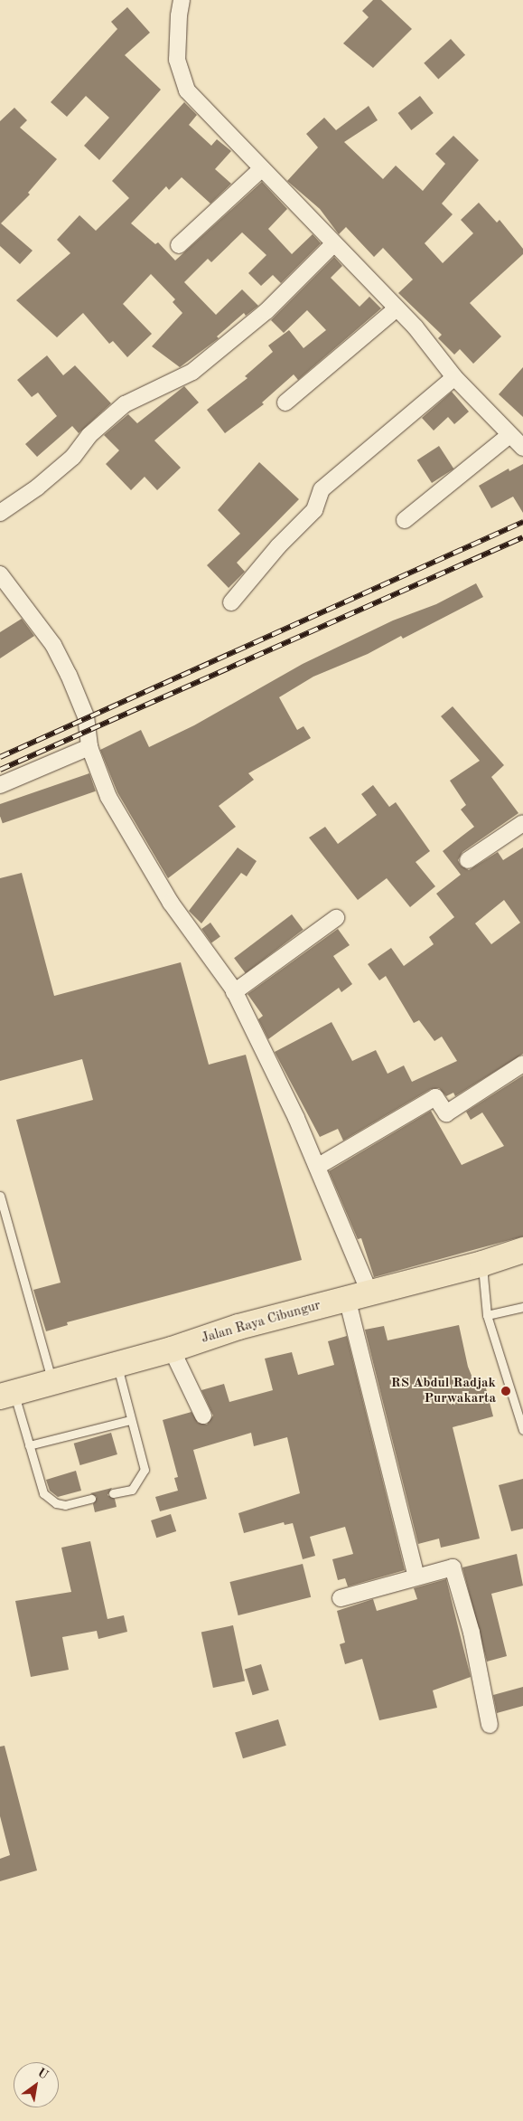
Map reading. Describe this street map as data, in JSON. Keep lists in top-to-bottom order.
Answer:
{
  "streets": {
    "highway": ["Jalan Raya Cibungur"]
  },
  "places": ["RS Abdul Radjak Purwakarta"],
  "north": "top right"
}
